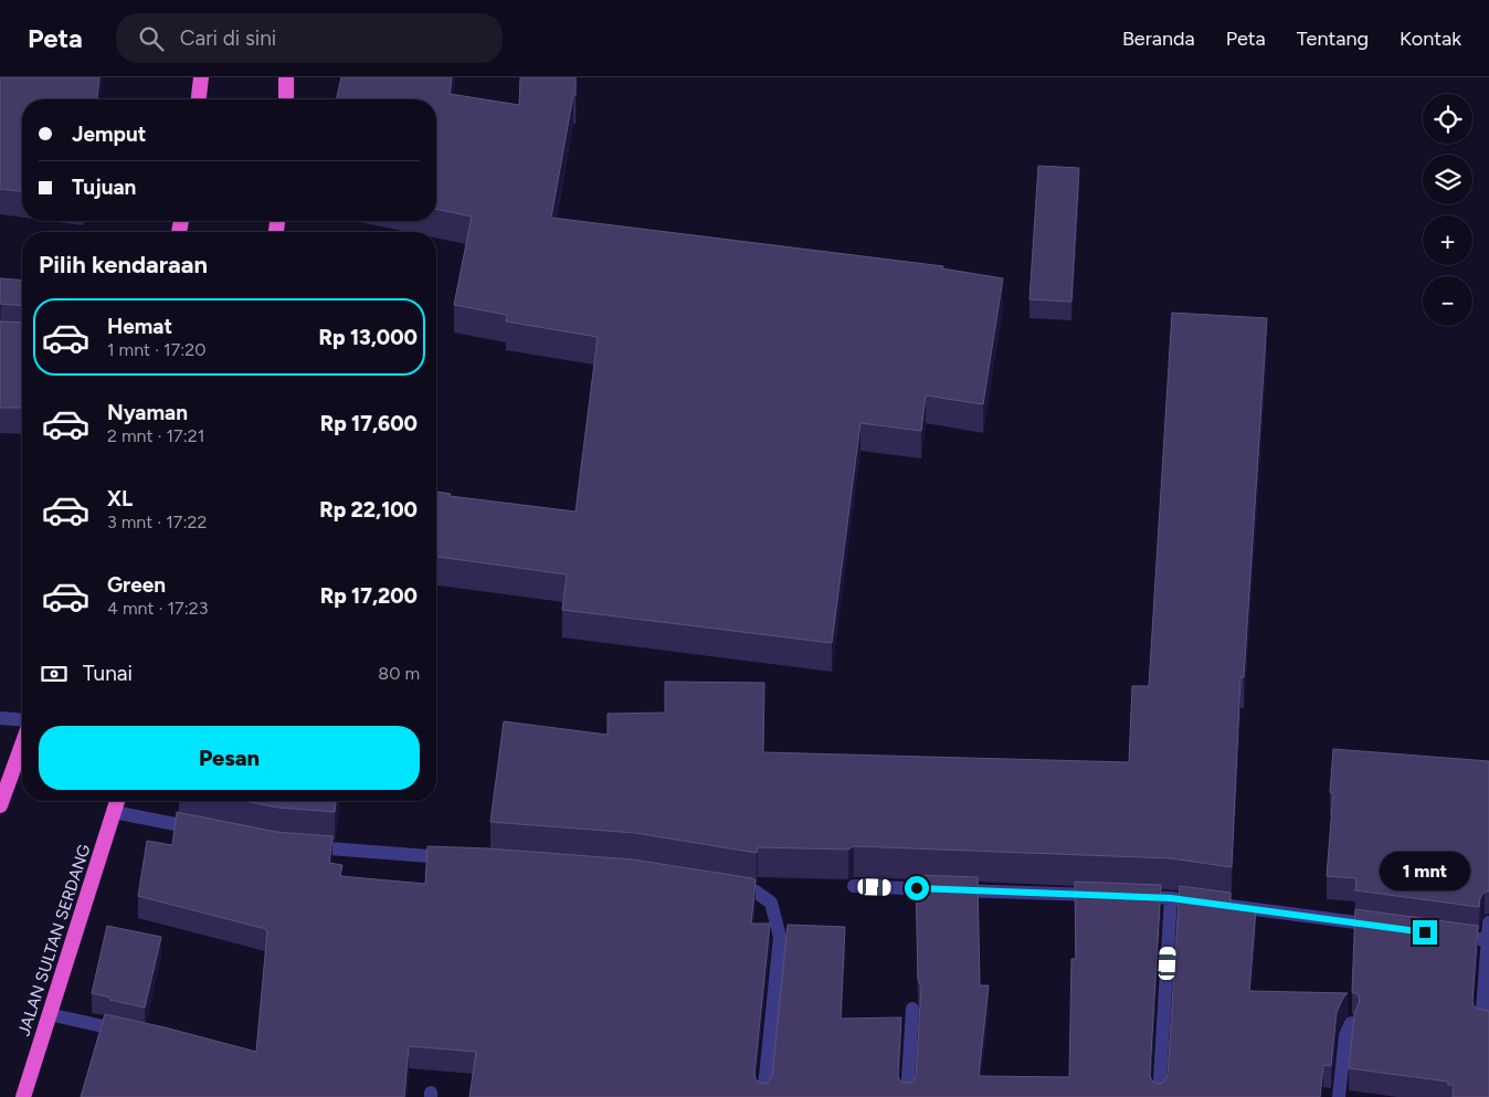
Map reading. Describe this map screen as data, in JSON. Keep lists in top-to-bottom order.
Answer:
{
  "streets": {
    "highway": ["JALAN SULTAN SERDANG"]
  },
  "page": {
    "header": "Peta",
    "search": "Cari di sini",
    "nav": [
      "Beranda",
      "Peta",
      "Tentang",
      "Kontak"
    ],
    "map_buttons": ["+", "−"],
    "banner": ["Jemput", "Tujuan"],
    "heading": "Pilih kendaraan",
    "list": [
      {
        "name": "Hemat",
        "note": "1 mnt · 17:20",
        "value": "Rp 13,000"
      },
      {
        "name": "Nyaman",
        "note": "2 mnt · 17:21",
        "value": "Rp 17,600"
      },
      {
        "name": "XL",
        "note": "3 mnt · 17:22",
        "value": "Rp 22,100"
      },
      {
        "name": "Green",
        "note": "4 mnt · 17:23",
        "value": "Rp 17,200"
      }
    ],
    "pay": ["Tunai", "80 m"],
    "buttons": "Pesan",
    "bubble": "1 mnt"
  }
}
